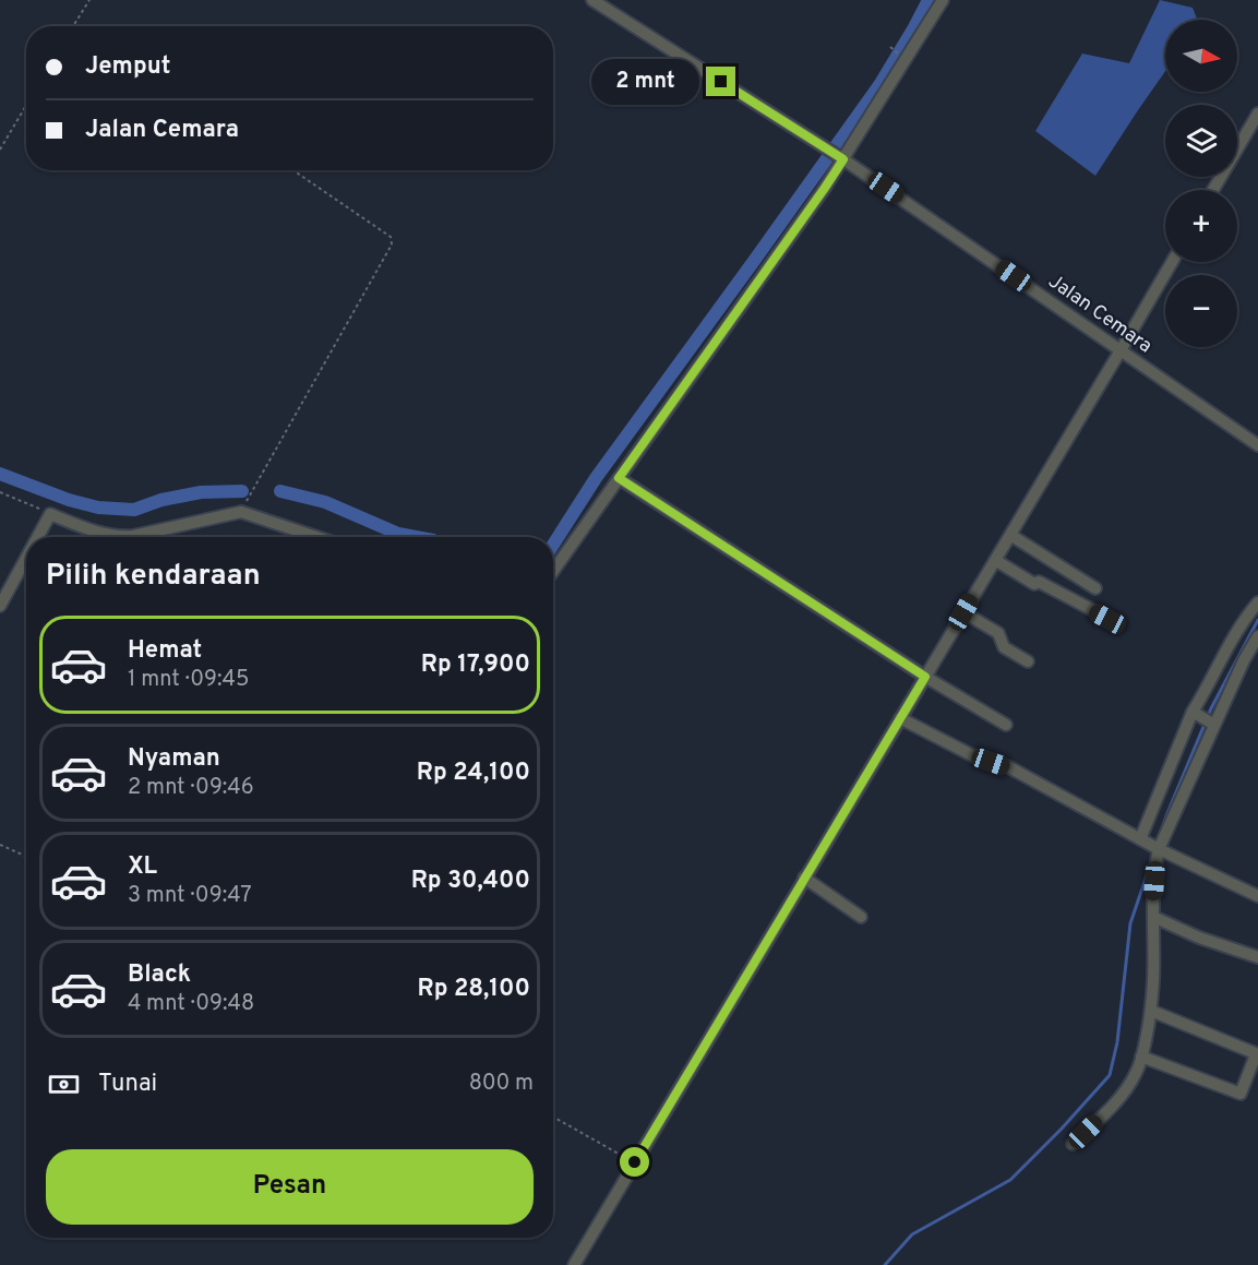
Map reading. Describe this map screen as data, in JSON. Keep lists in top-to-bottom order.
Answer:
{
  "streets": {
    "street": ["Jalan Cemara"]
  },
  "north": "right",
  "page": {
    "map_buttons": ["+", "−"],
    "banner": ["Jemput", "Jalan Cemara"],
    "bubble": "2 mnt",
    "heading": "Pilih kendaraan",
    "list": [
      {
        "name": "Hemat",
        "note": "1 mnt · 09:45",
        "value": "Rp 17,900"
      },
      {
        "name": "Nyaman",
        "note": "2 mnt · 09:46",
        "value": "Rp 24,100"
      },
      {
        "name": "XL",
        "note": "3 mnt · 09:47",
        "value": "Rp 30,400"
      },
      {
        "name": "Black",
        "note": "4 mnt · 09:48",
        "value": "Rp 28,100"
      }
    ],
    "pay": ["Tunai", "800 m"],
    "buttons": "Pesan"
  }
}
